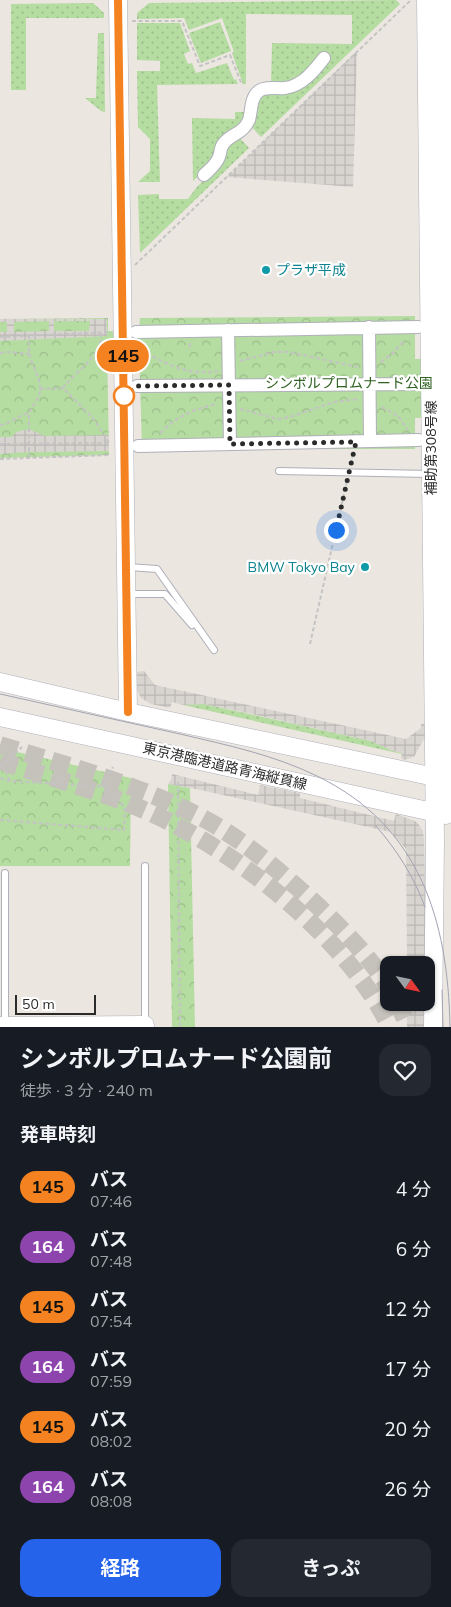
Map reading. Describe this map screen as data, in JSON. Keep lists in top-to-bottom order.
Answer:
{
  "streets": {
    "street": ["補助第308号線", "東京港臨港道路青海縦貫線"]
  },
  "parks": ["シンボルプロムナード公園"],
  "places": ["プラザ平成", "BMW Tokyo Bay"],
  "lines": ["bus line 145"],
  "scale_bar": "50 m",
  "north": "bottom right",
  "page": {
    "on_map": "145",
    "scale": "50 m",
    "heading": [
      ["シンボルプロムナード公園前", "徒歩 · 3 分 · 240 m"],
      "発車時刻"
    ],
    "list": [
      {
        "mark": "145",
        "name": "バス",
        "note": "07:46",
        "value": "4 分"
      },
      {
        "mark": "164",
        "name": "バス",
        "note": "07:48",
        "value": "6 分"
      },
      {
        "mark": "145",
        "name": "バス",
        "note": "07:54",
        "value": "12 分"
      },
      {
        "mark": "164",
        "name": "バス",
        "note": "07:59",
        "value": "17 分"
      },
      {
        "mark": "145",
        "name": "バス",
        "note": "08:02",
        "value": "20 分"
      },
      {
        "mark": "164",
        "name": "バス",
        "note": "08:08",
        "value": "26 分"
      }
    ],
    "buttons": ["経路", "きっぷ"]
  }
}
